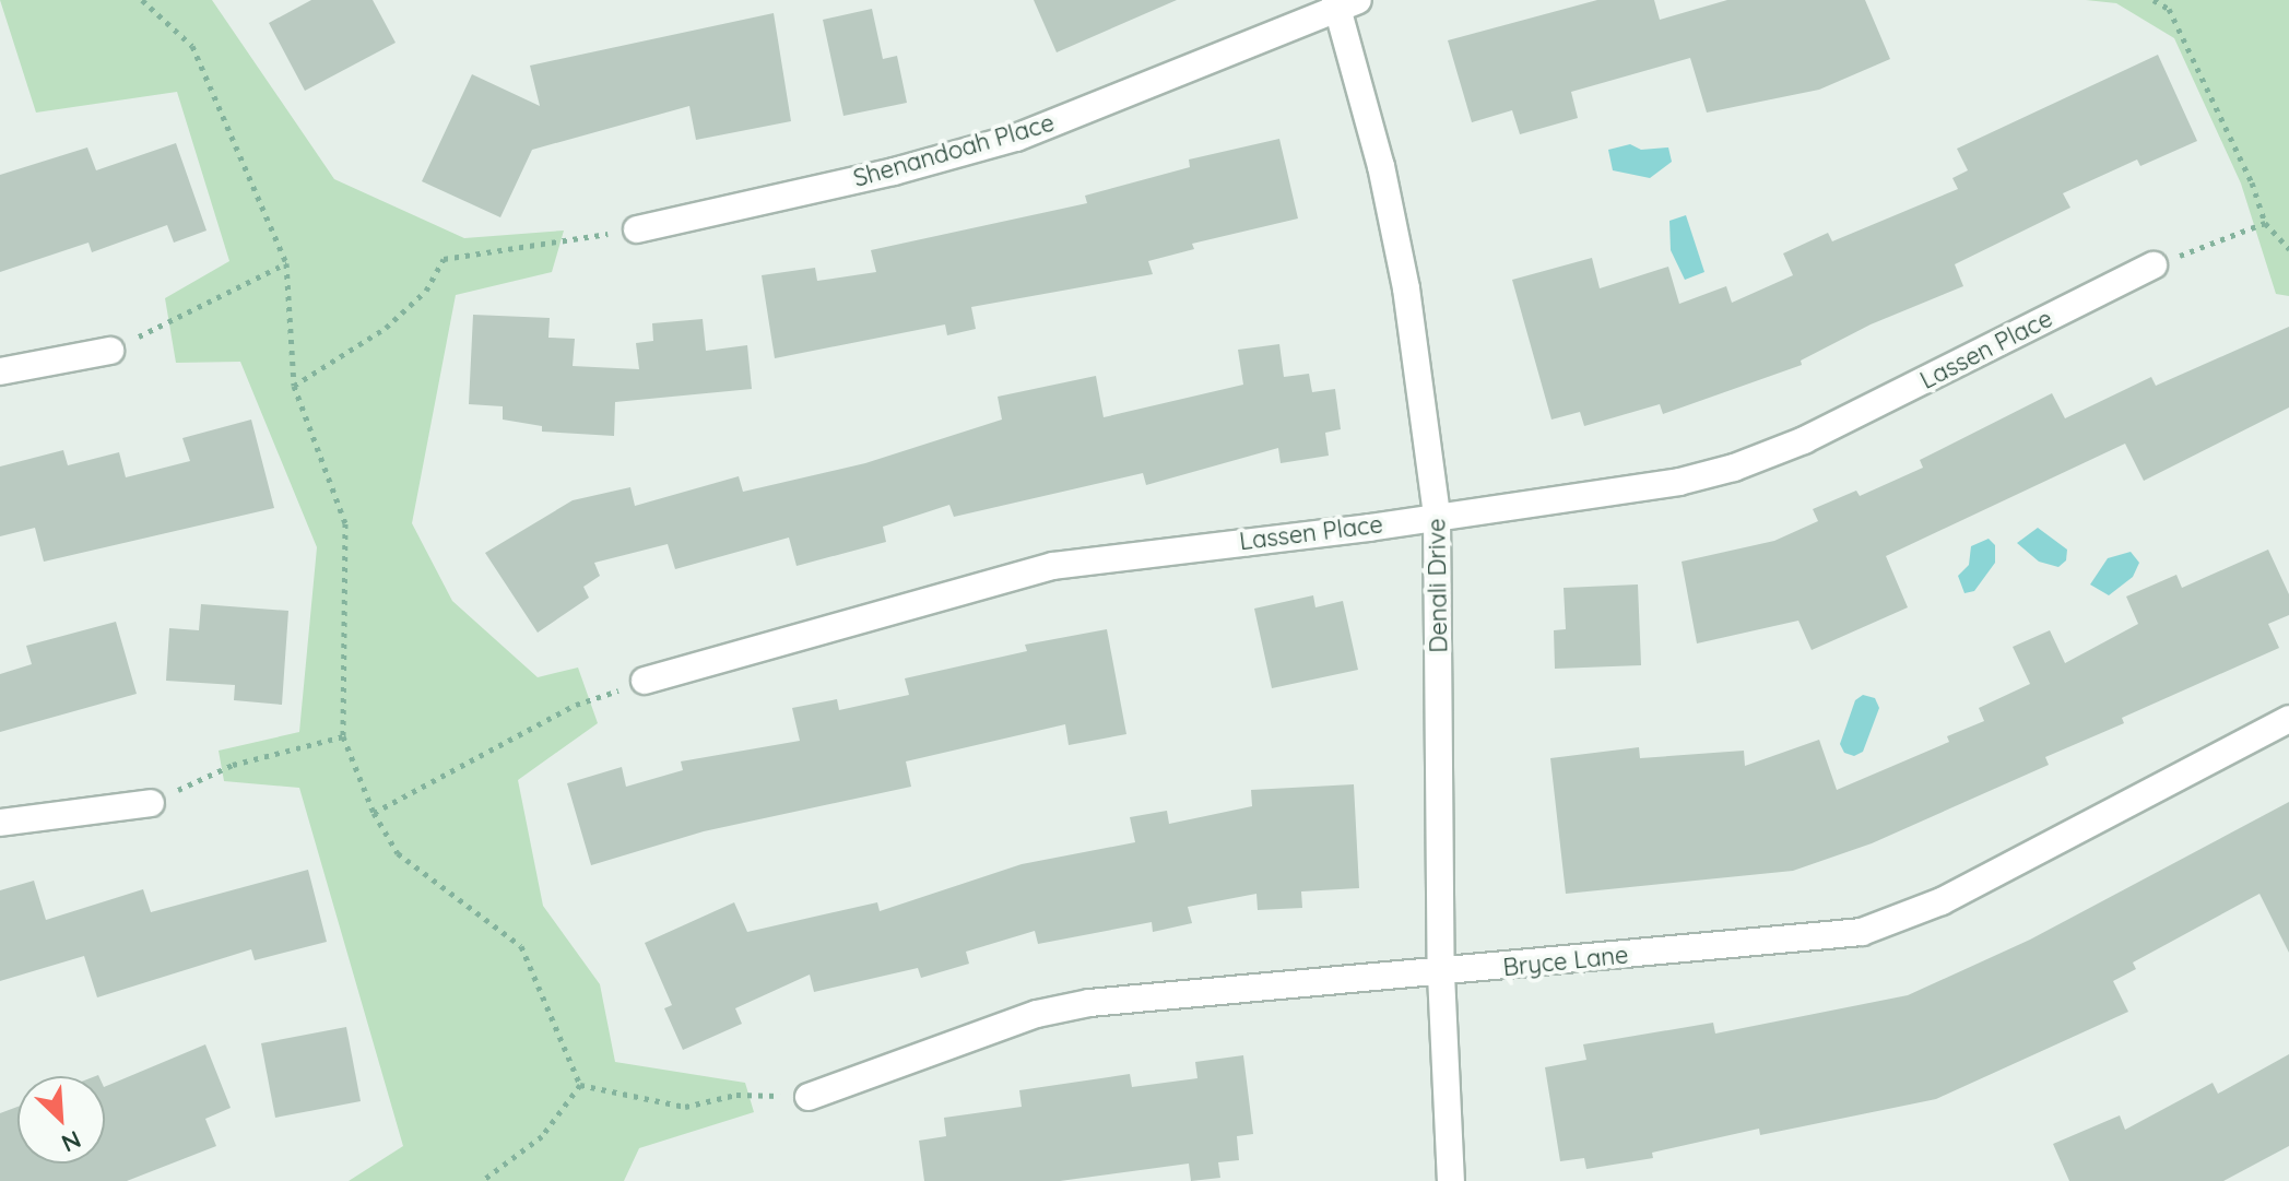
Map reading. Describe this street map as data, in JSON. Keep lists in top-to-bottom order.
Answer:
{
  "streets": {
    "street": [
      "Shenandoah Place",
      "Lassen Place",
      "Denali Drive",
      "Bryce Lane"
    ]
  },
  "crossings": [
    ["Shenandoah Place", "Denali Drive"],
    ["Lassen Place", "Denali Drive"],
    ["Denali Drive", "Bryce Lane"]
  ],
  "north": "bottom right"
}
